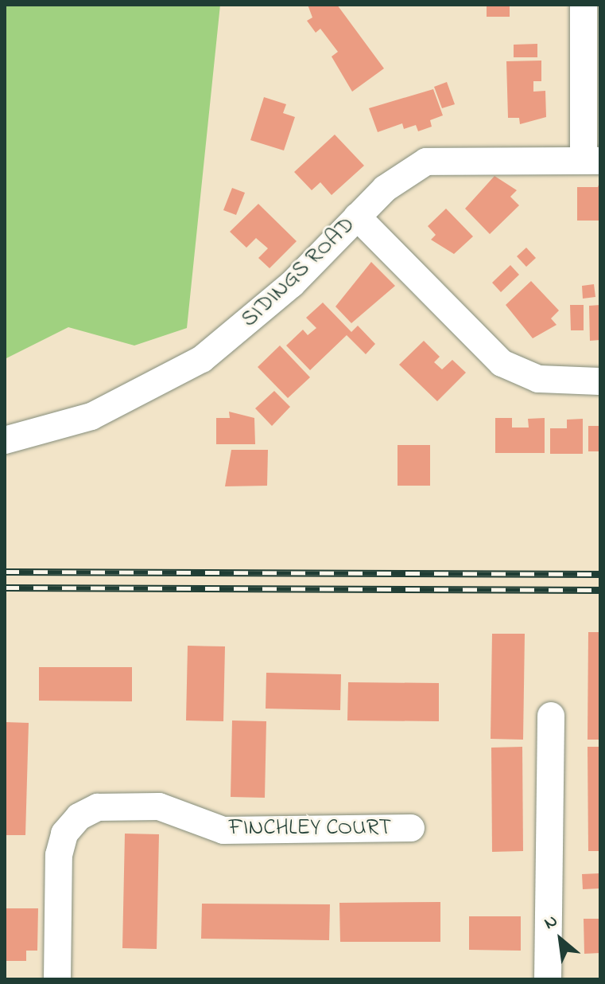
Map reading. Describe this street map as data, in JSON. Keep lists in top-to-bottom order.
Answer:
{
  "streets": {
    "street": ["SIDINGS ROAD", "FINCHLEY COURT"]
  },
  "north": "top left"
}
